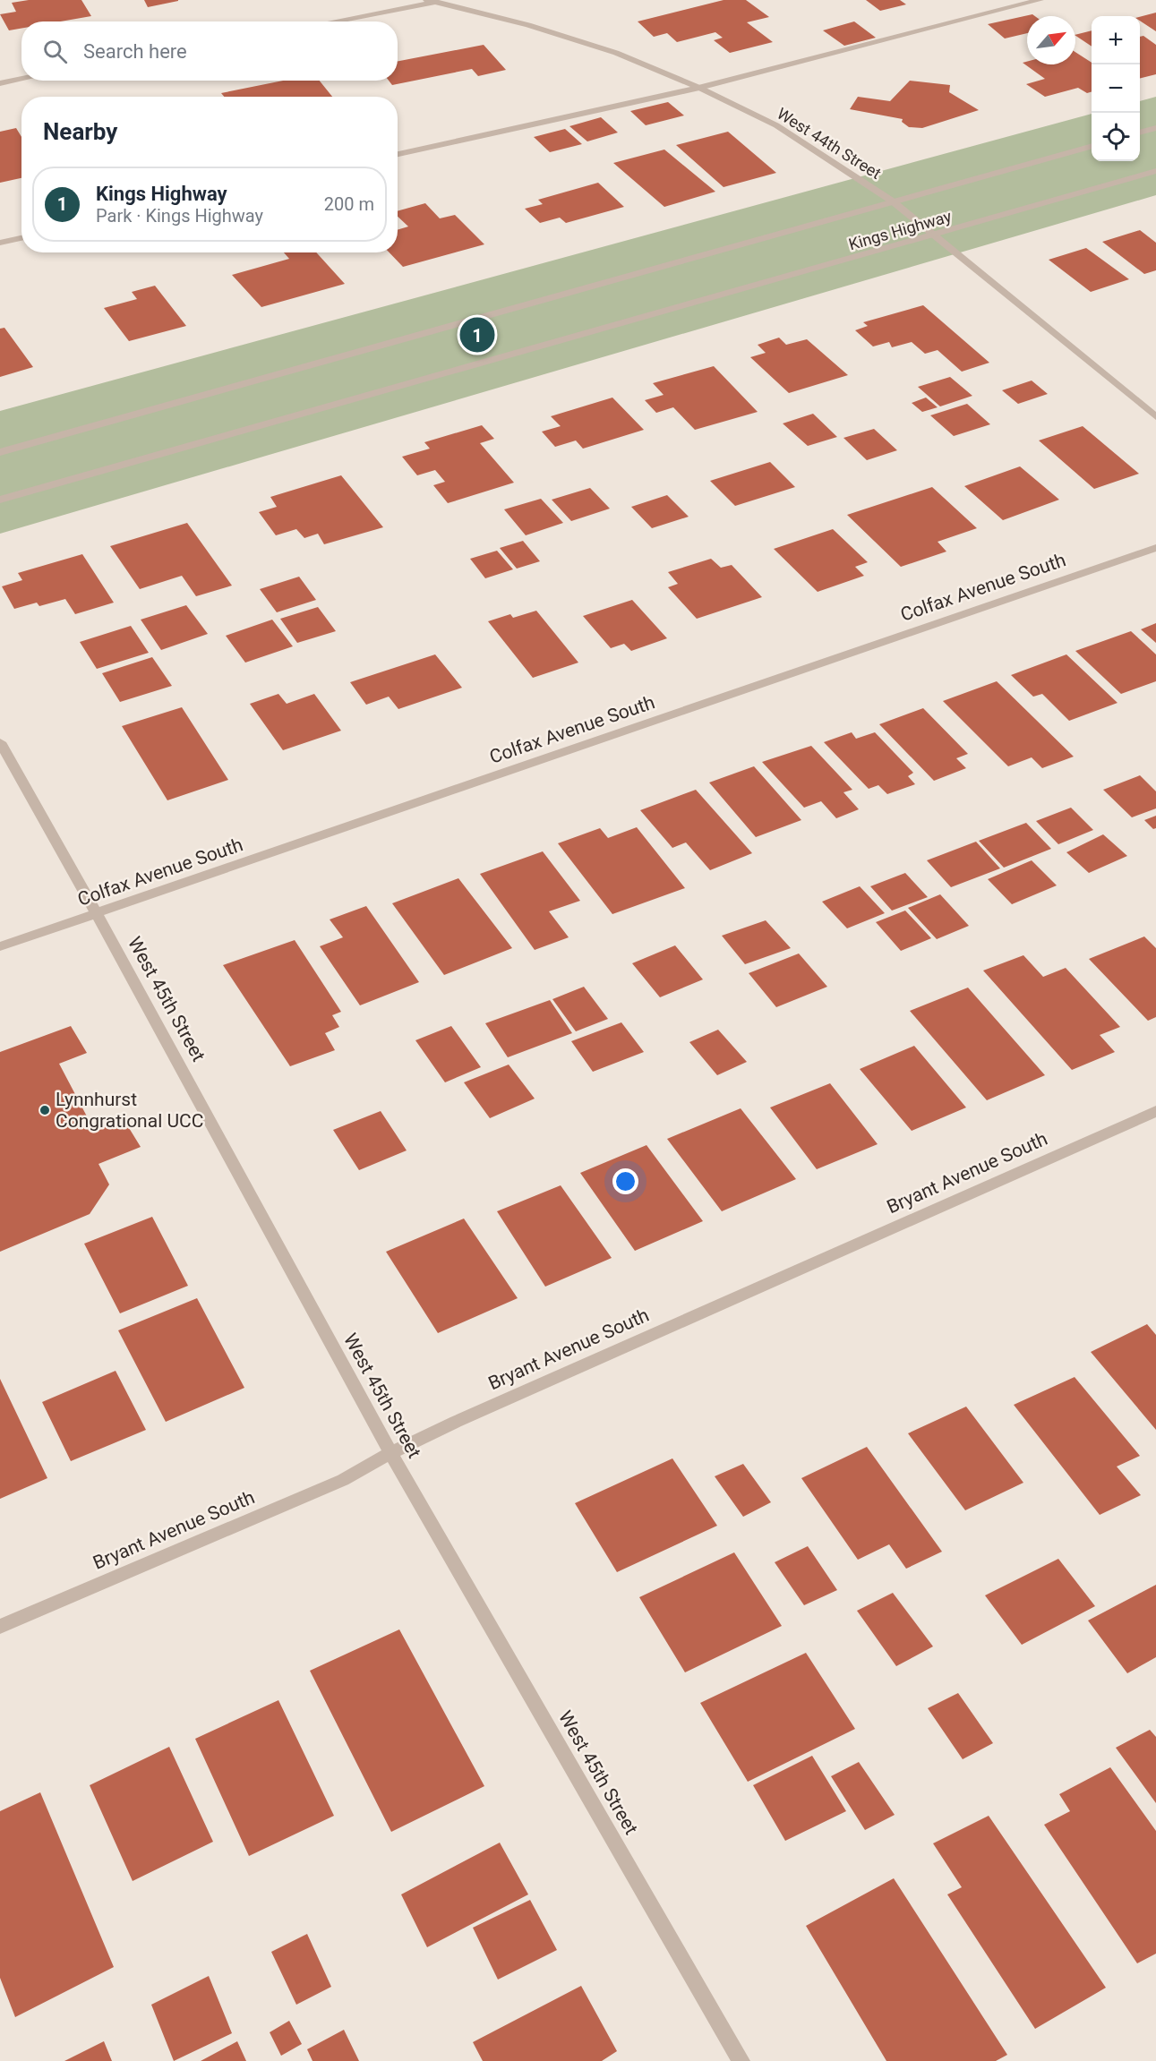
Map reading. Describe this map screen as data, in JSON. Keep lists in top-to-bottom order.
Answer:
{
  "streets": {
    "street": [
      "West 44th Street",
      "Kings Highway",
      "Colfax Avenue South",
      "West 45th Street",
      "Bryant Avenue South"
    ]
  },
  "crossings": [
    ["West 44th Street", "Kings Highway"],
    ["Colfax Avenue South", "West 45th Street"],
    ["West 45th Street", "Bryant Avenue South"]
  ],
  "places": ["Lynnhurst Congrational UCC"],
  "north": "top right",
  "page": {
    "map_buttons": ["+", "−"],
    "search": "Search here",
    "heading": "Nearby",
    "list": [
      {
        "mark": "1",
        "name": "Kings Highway",
        "note": "Park · Kings Highway",
        "value": "200 m"
      }
    ],
    "pins": "1"
  }
}
